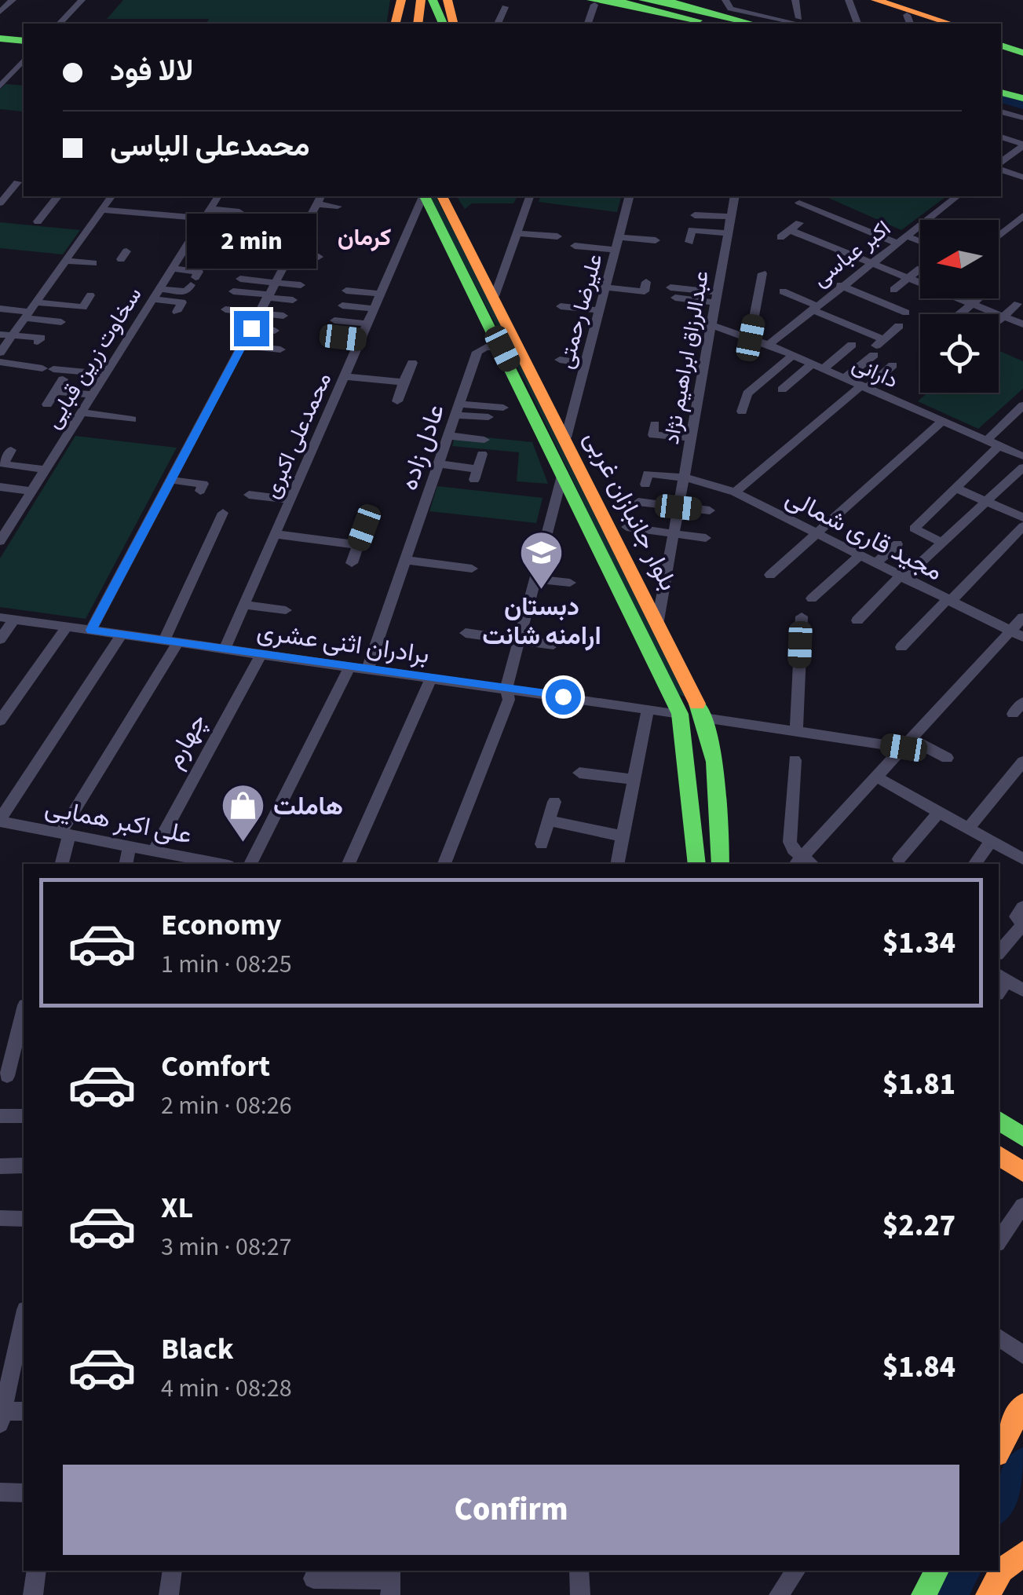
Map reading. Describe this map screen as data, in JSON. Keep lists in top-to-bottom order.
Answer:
{
  "streets": {
    "main road": ["بلوار جانبازان غربی"],
    "street": [
      "اکبر عباسی",
      "علیرضا رحمتی",
      "سخاوت زرین قبایی",
      "عبدالرزاق ابراهیم نژاد",
      "دارانی",
      "محمدعلی اکبری",
      "عادل زاده",
      "مجید قاری شمالی",
      "برادران اثنی عشری",
      "چهارم",
      "علی اکبر همایی"
    ]
  },
  "crossings": [
    ["اکبر عباسی", "دارانی"],
    ["علیرضا رحمتی", "بلوار جانبازان غربی"],
    ["عبدالرزاق ابراهیم نژاد", "دارانی"],
    ["عبدالرزاق ابراهیم نژاد", "بلوار جانبازان غربی"],
    ["عبدالرزاق ابراهیم نژاد", "مجید قاری شمالی"],
    ["محمدعلی اکبری", "برادران اثنی عشری"],
    ["عادل زاده", "بلوار جانبازان غربی"],
    ["عادل زاده", "برادران اثنی عشری"],
    ["بلوار جانبازان غربی", "برادران اثنی عشری"],
    ["برادران اثنی عشری", "چهارم"],
    ["چهارم", "علی اکبر همایی"]
  ],
  "districts": ["کرمان"],
  "places": {
    "school or university": ["دبستان ارامنه شانت"],
    "shop": ["هاملت"]
  },
  "north": "left",
  "page": {
    "banner": ["لالا فود", "محمدعلی الیاسی"],
    "bubble": "2 min",
    "list": [
      {
        "name": "Economy",
        "note": "1 min · 08:25",
        "value": "$1.34"
      },
      {
        "name": "Comfort",
        "note": "2 min · 08:26",
        "value": "$1.81"
      },
      {
        "name": "XL",
        "note": "3 min · 08:27",
        "value": "$2.27"
      },
      {
        "name": "Black",
        "note": "4 min · 08:28",
        "value": "$1.84"
      }
    ],
    "buttons": "Confirm"
  }
}
